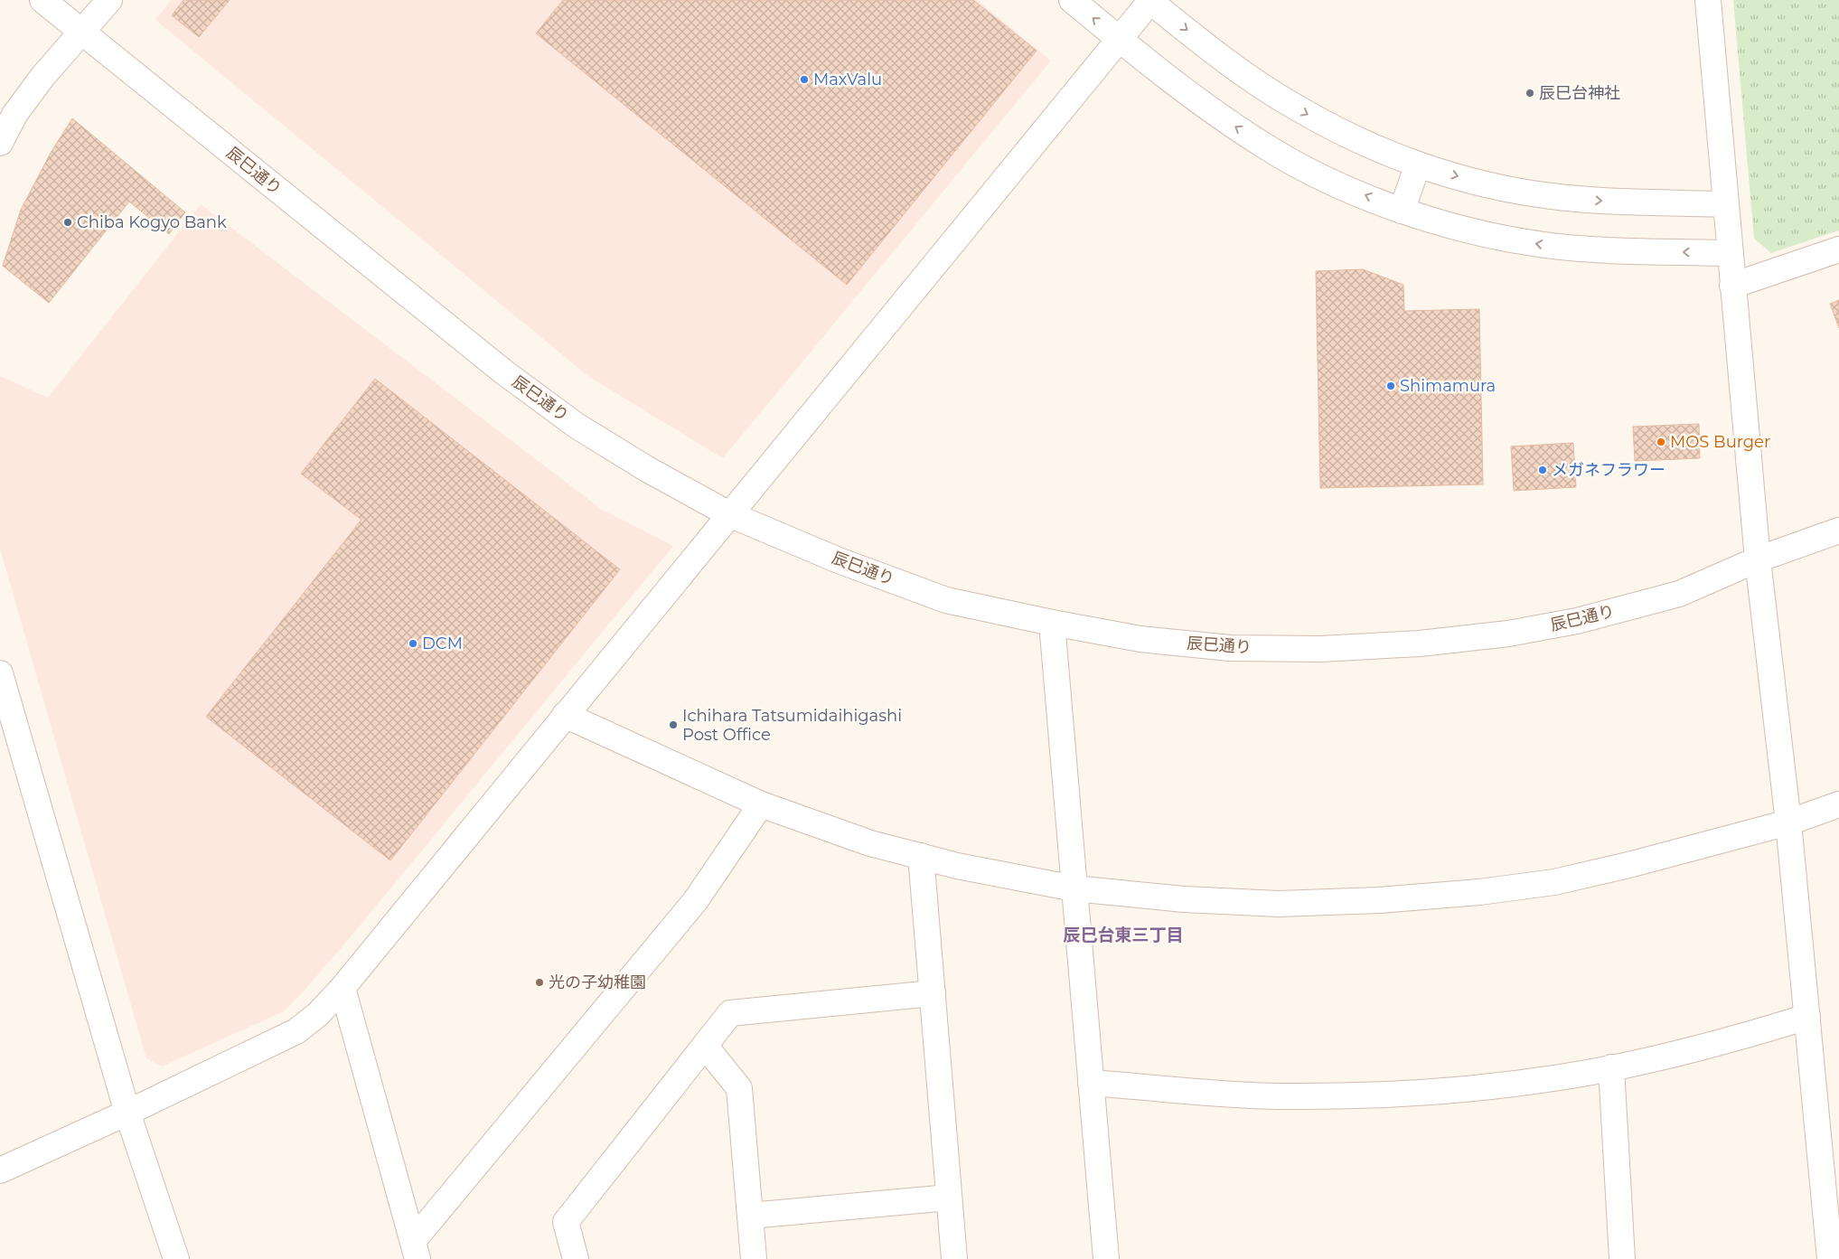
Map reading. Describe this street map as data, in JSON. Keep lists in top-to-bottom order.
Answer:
{
  "streets": {
    "street": ["辰巳通り"]
  },
  "districts": ["辰巳台東三丁目"],
  "places": [
    "MaxValu",
    "辰巳台神社",
    "Chiba Kogyo Bank",
    "Shimamura",
    "MOS Burger",
    "メガネフラワー",
    "DCM",
    "Ichihara Tatsumidaihigashi Post Office",
    "光の子幼稚園"
  ]
}
